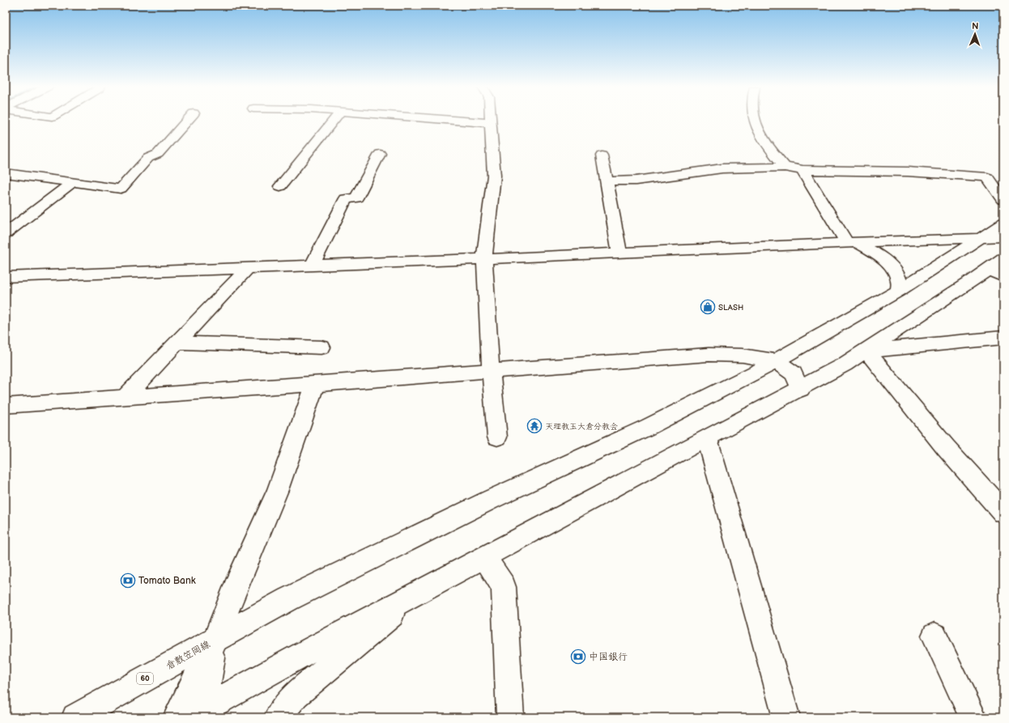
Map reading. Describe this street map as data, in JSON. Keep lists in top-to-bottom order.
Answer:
{
  "streets": {
    "street": ["倉敷笠岡線", "60"]
  },
  "places": {
    "shop": ["SLASH"],
    "temple": ["天理教玉大倉分教会"],
    "bank": ["Tomato Bank", "中国銀行"]
  },
  "north": "top"
}
